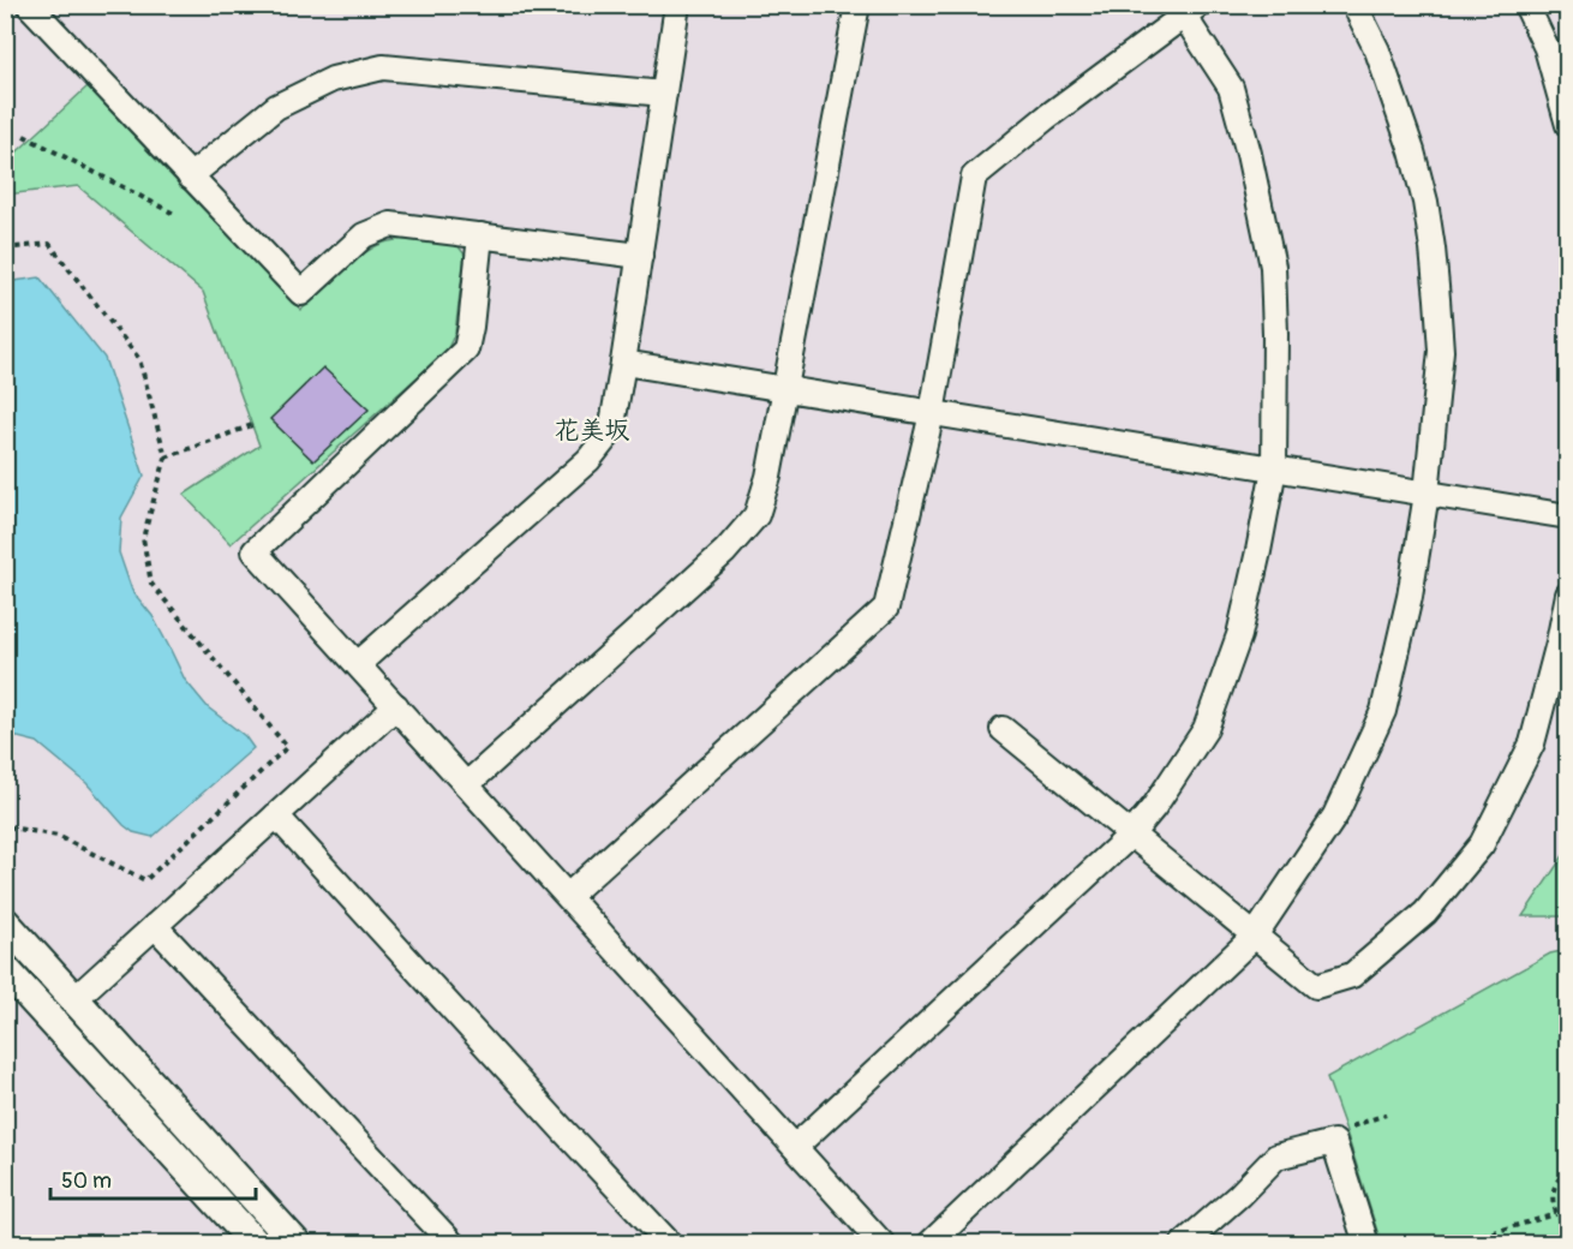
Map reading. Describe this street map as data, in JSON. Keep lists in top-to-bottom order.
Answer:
{
  "districts": ["花美坂"],
  "scale_bar": "50 m"
}
